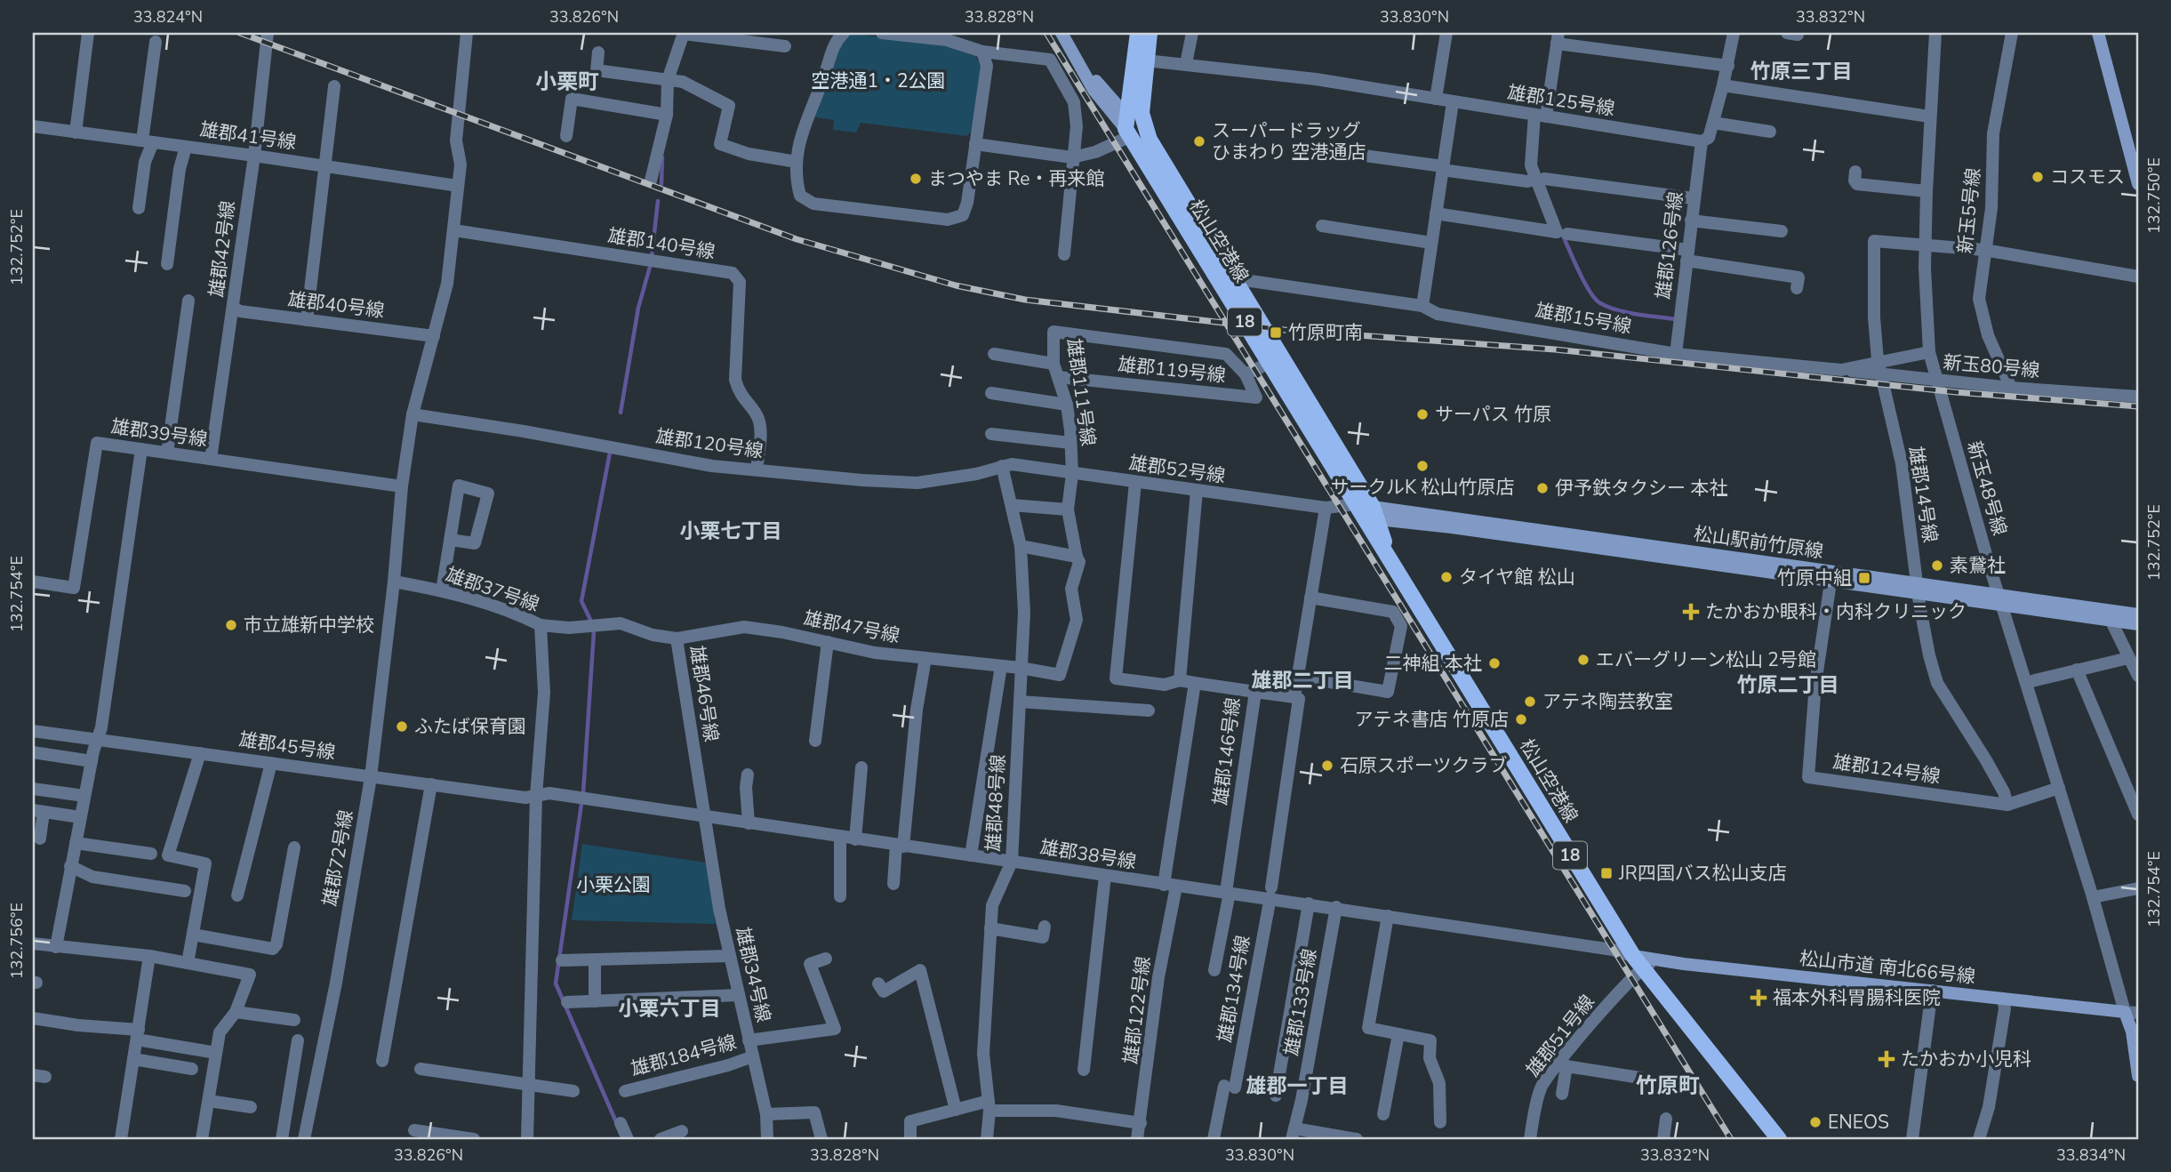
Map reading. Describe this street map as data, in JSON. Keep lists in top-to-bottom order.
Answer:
{
  "streets": {
    "main road": ["松山空港線", "18"],
    "street": [
      "雄郡125号線",
      "雄郡41号線",
      "新玉5号線",
      "雄郡140号線",
      "雄郡126号線",
      "雄郡42号線",
      "雄郡40号線",
      "雄郡15号線",
      "新玉80号線",
      "雄郡119号線",
      "雄郡111号線",
      "雄郡39号線",
      "雄郡120号線",
      "雄郡52号線",
      "新玉48号線",
      "雄郡14号線",
      "松山駅前竹原線",
      "雄郡37号線",
      "雄郡47号線",
      "雄郡46号線",
      "雄郡45号線",
      "雄郡146号線",
      "雄郡124号線",
      "雄郡48号線",
      "雄郡38号線",
      "雄郡72号線",
      "松山市道 南北66号線",
      "雄郡34号線",
      "雄郡134号線",
      "雄郡133号線",
      "雄郡122号線",
      "雄郡51号線",
      "雄郡184号線"
    ]
  },
  "crossings": [
    ["雄郡125号線", "松山空港線"],
    ["雄郡125号線", "雄郡126号線"],
    ["雄郡125号線", "18"],
    ["雄郡41号線", "雄郡42号線"],
    ["新玉5号線", "新玉80号線"],
    ["松山空港線", "雄郡15号線"],
    ["松山空港線", "18"],
    ["松山空港線", "雄郡52号線"],
    ["松山空港線", "松山駅前竹原線"],
    ["松山空港線", "雄郡38号線"],
    ["松山空港線", "松山市道 南北66号線"],
    ["松山空港線", "雄郡51号線"],
    ["雄郡140号線", "雄郡120号線"],
    ["雄郡126号線", "雄郡15号線"],
    ["雄郡42号線", "雄郡40号線"],
    ["雄郡42号線", "雄郡39号線"],
    ["雄郡15号線", "新玉80号線"],
    ["雄郡15号線", "新玉48号線"],
    ["雄郡15号線", "雄郡14号線"],
    ["新玉80号線", "新玉48号線"],
    ["新玉80号線", "雄郡14号線"],
    ["雄郡119号線", "雄郡111号線"],
    ["雄郡111号線", "雄郡52号線"],
    ["雄郡111号線", "雄郡47号線"],
    ["雄郡111号線", "雄郡48号線"],
    ["雄郡120号線", "雄郡52号線"],
    ["雄郡120号線", "雄郡48号線"],
    ["雄郡52号線", "松山駅前竹原線"],
    ["雄郡52号線", "雄郡146号線"],
    ["雄郡52号線", "雄郡48号線"],
    ["雄郡52号線", "雄郡134号線"],
    ["新玉48号線", "雄郡14号線"],
    ["新玉48号線", "松山駅前竹原線"],
    ["新玉48号線", "松山市道 南北66号線"],
    ["雄郡14号線", "松山駅前竹原線"],
    ["雄郡14号線", "雄郡124号線"],
    ["松山駅前竹原線", "雄郡124号線"],
    ["雄郡37号線", "雄郡46号線"],
    ["雄郡37号線", "雄郡45号線"],
    ["雄郡37号線", "雄郡38号線"],
    ["雄郡37号線", "雄郡72号線"],
    ["雄郡47号線", "雄郡46号線"],
    ["雄郡47号線", "雄郡48号線"],
    ["雄郡46号線", "雄郡38号線"],
    ["雄郡46号線", "雄郡34号線"],
    ["雄郡45号線", "雄郡38号線"],
    ["雄郡45号線", "雄郡72号線"],
    ["雄郡146号線", "雄郡38号線"],
    ["雄郡48号線", "雄郡38号線"],
    ["雄郡38号線", "松山市道 南北66号線"],
    ["雄郡38号線", "雄郡34号線"],
    ["雄郡38号線", "雄郡134号線"],
    ["雄郡38号線", "雄郡133号線"],
    ["雄郡38号線", "雄郡122号線"],
    ["雄郡38号線", "雄郡51号線"],
    ["松山市道 南北66号線", "雄郡51号線"],
    ["雄郡34号線", "雄郡184号線"]
  ],
  "districts": [
    "竹原三丁目",
    "小栗町",
    "小栗七丁目",
    "雄郡二丁目",
    "竹原二丁目",
    "小栗六丁目",
    "雄郡一丁目",
    "竹原町"
  ],
  "parks": ["空港通1・2公園", "小栗公園"],
  "places": {
    "other": [
      "スーパードラッグ ひまわり 空港通店",
      "コスモス",
      "まつやま Re・再来館",
      "サーパス 竹原",
      "サークルK 松山竹原店",
      "伊予鉄タクシー 本社",
      "素鵞社",
      "タイヤ館 松山",
      "市立雄新中学校",
      "エバーグリーン松山 2号館",
      "二神組 本社",
      "アテネ陶芸教室",
      "アテネ書店 竹原店",
      "ふたば保育園",
      "石原スポーツクラブ",
      "ENEOS"
    ],
    "transit": ["竹原町南", "竹原中組", "JR四国バス松山支店"],
    "health": ["たかおか眼科・内科クリニック", "福本外科胃腸科医院", "たかおか小児科"]
  },
  "coordinates": [
    "33.824°N",
    "33.826°N",
    "33.828°N",
    "33.830°N",
    "33.832°N",
    "132.750°E",
    "132.752°E",
    "132.754°E",
    "132.756°E",
    "33.834°N"
  ]
}
